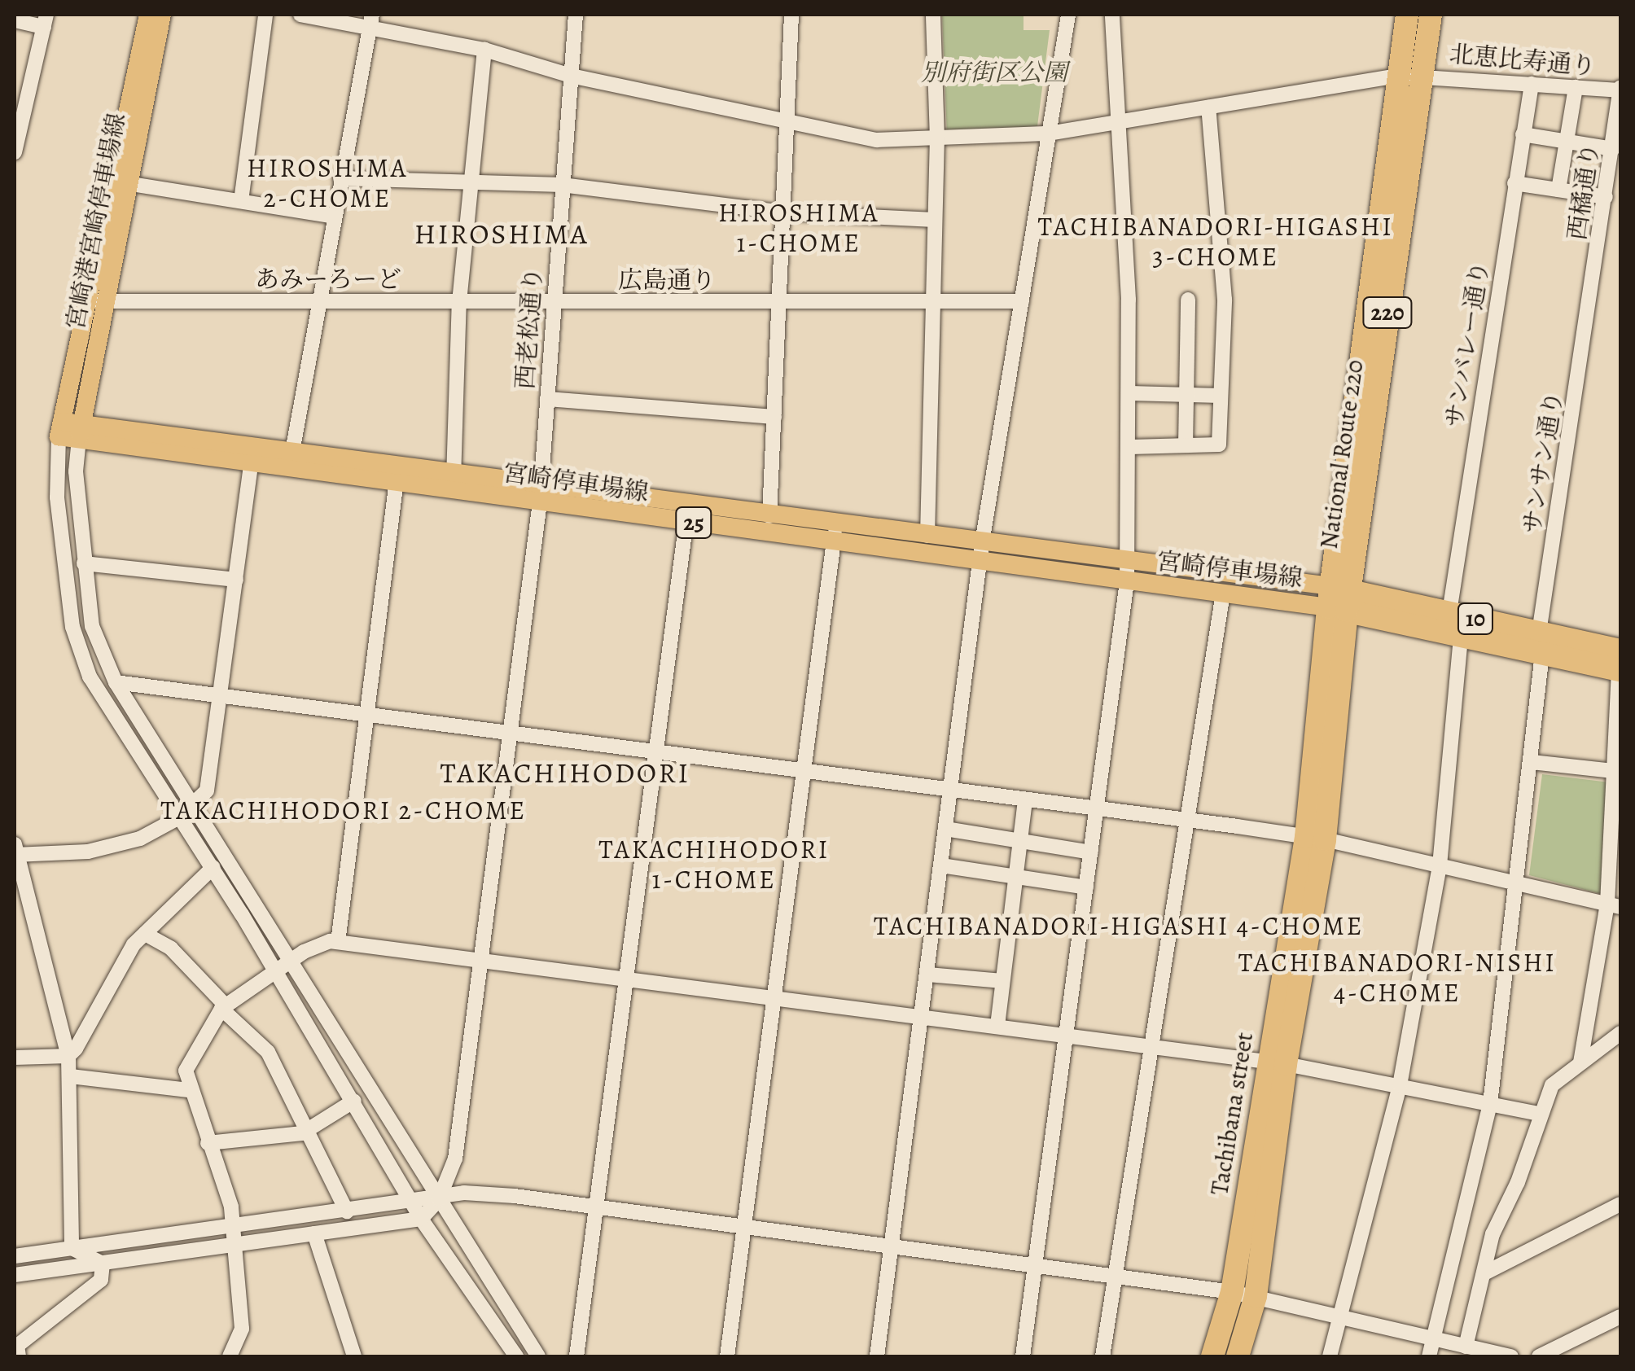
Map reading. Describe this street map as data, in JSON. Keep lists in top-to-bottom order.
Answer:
{
  "streets": {
    "highway": [
      "220",
      "National Route 220",
      "10",
      "Tachibana street"
    ],
    "main road": ["宮崎港宮崎停車場線", "宮崎停車場線", "25"],
    "street": [
      "北恵比寿通り",
      "西橘通り",
      "あみーろーど",
      "広島通り",
      "西老松通り",
      "サンバレー通り",
      "サンサン通り"
    ]
  },
  "crossings": [
    ["北恵比寿通り", "西橘通り"],
    ["北恵比寿通り", "西老松通り"],
    ["北恵比寿通り", "サンバレー通り"],
    ["北恵比寿通り", "National Route 220"],
    ["西橘通り", "サンサン通り"],
    ["宮崎港宮崎停車場線", "あみーろーど"],
    ["宮崎港宮崎停車場線", "宮崎停車場線"],
    ["あみーろーど", "広島通り"],
    ["あみーろーど", "西老松通り"],
    ["広島通り", "西老松通り"],
    ["西老松通り", "宮崎停車場線"],
    ["サンバレー通り", "10"],
    ["National Route 220", "宮崎停車場線"],
    ["National Route 220", "10"],
    ["National Route 220", "Tachibana street"],
    ["サンサン通り", "10"],
    ["宮崎停車場線", "10"],
    ["宮崎停車場線", "Tachibana street"],
    ["10", "Tachibana street"]
  ],
  "districts": [
    "HIROSHIMA 2-CHOME",
    "HIROSHIMA 1-CHOME",
    "TACHIBANADORI-HIGASHI 3-CHOME",
    "HIROSHIMA",
    "TAKACHIHODORI",
    "TAKACHIHODORI 2-CHOME",
    "TAKACHIHODORI 1-CHOME",
    "TACHIBANADORI-HIGASHI 4-CHOME",
    "TACHIBANADORI-NISHI 4-CHOME"
  ],
  "parks": ["別府街区公園"]
}
